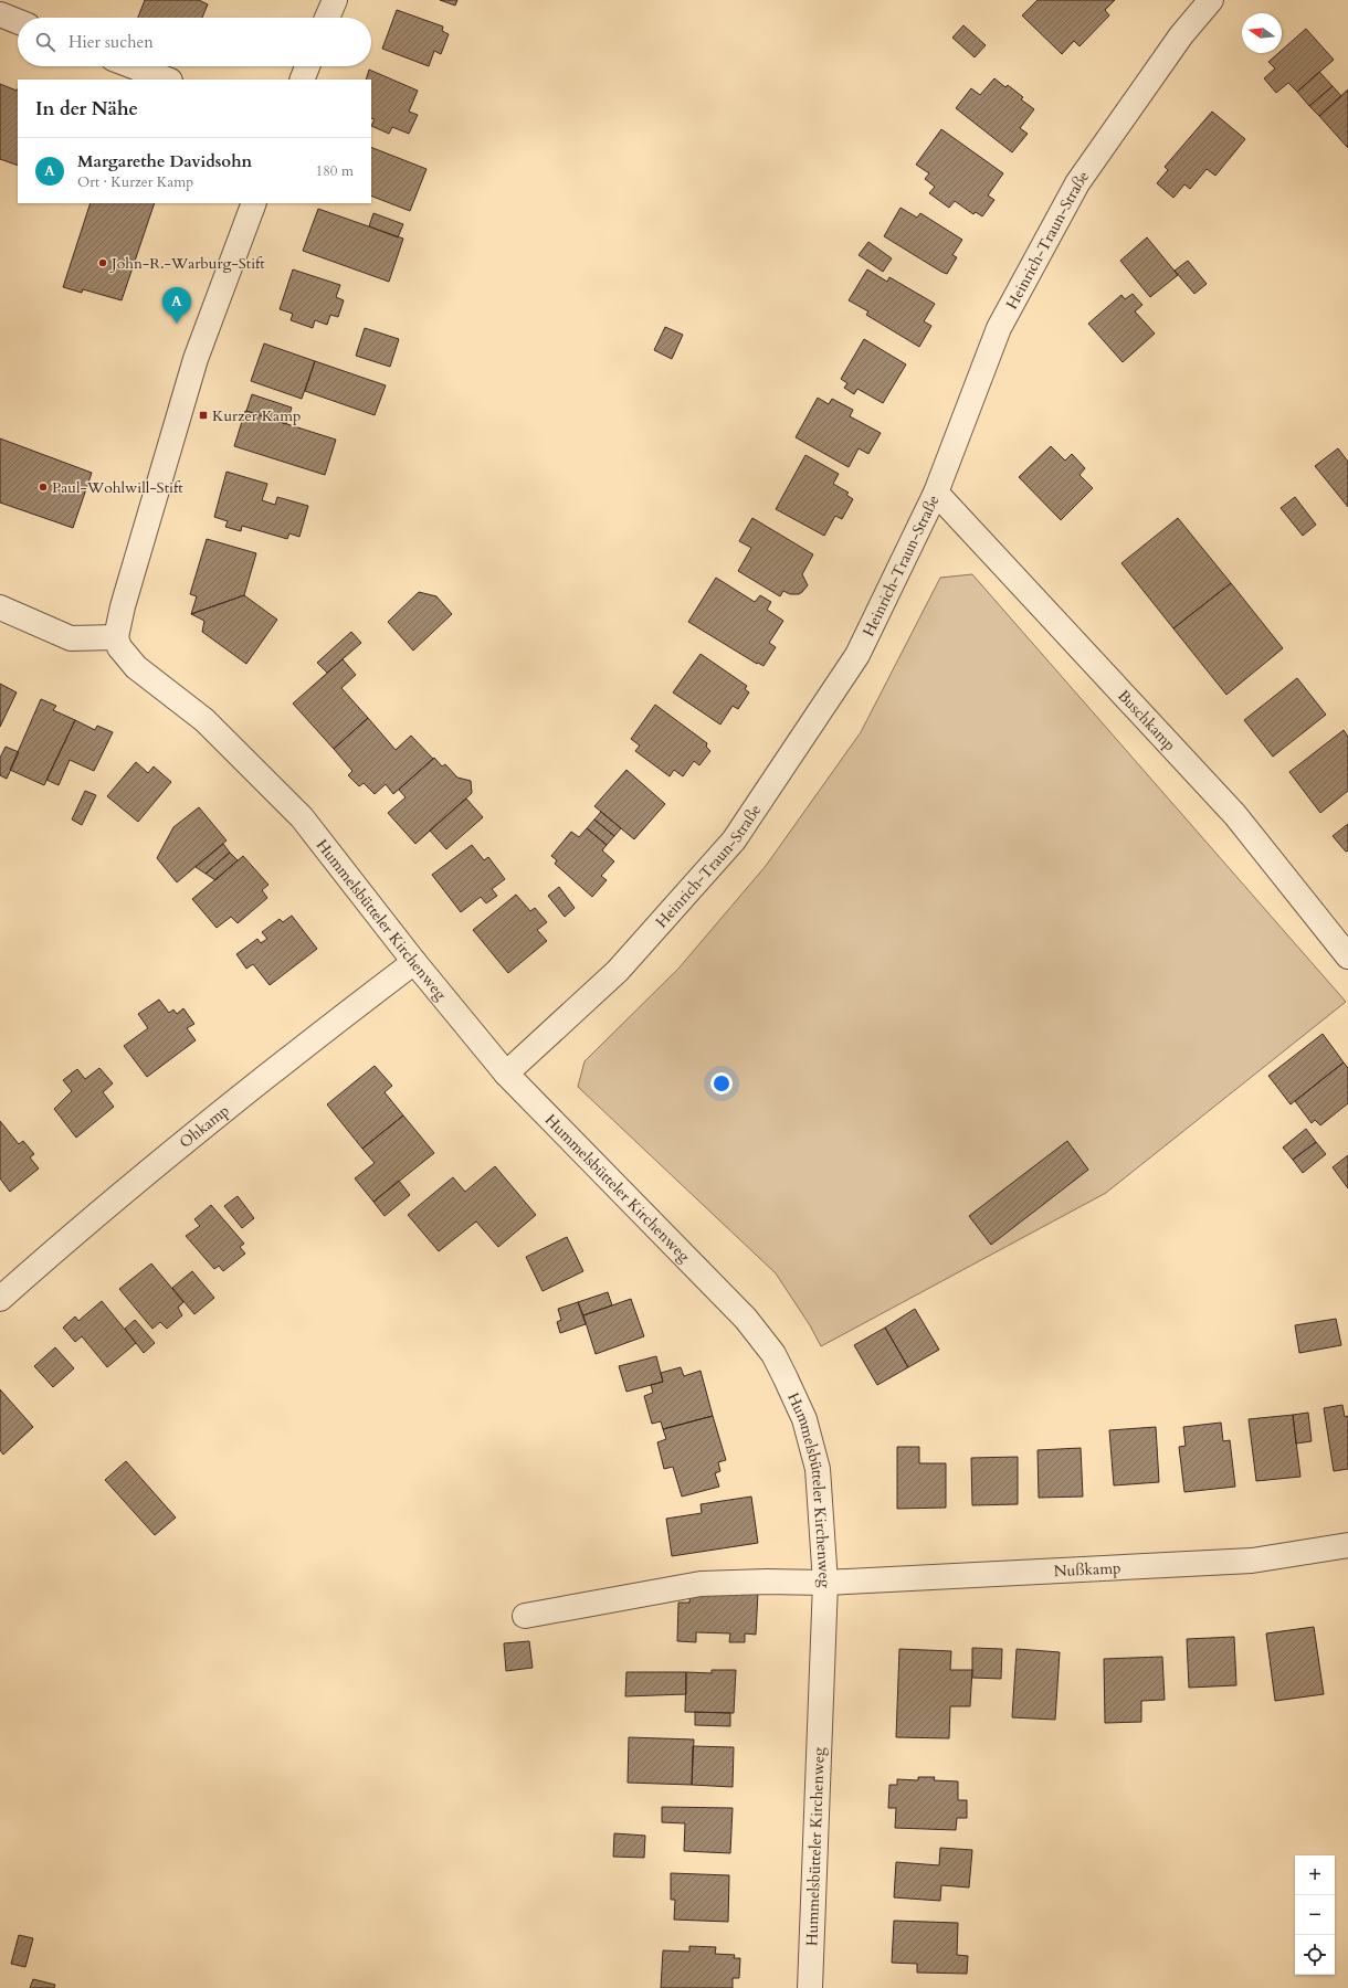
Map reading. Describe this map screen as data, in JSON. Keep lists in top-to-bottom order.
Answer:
{
  "streets": {
    "street": [
      "Heinrich-Traun-Straße",
      "Buschkamp",
      "Hummelsbütteler Kirchenweg",
      "Ohkamp",
      "Nußkamp"
    ]
  },
  "crossings": [
    ["Heinrich-Traun-Straße", "Buschkamp"],
    ["Heinrich-Traun-Straße", "Hummelsbütteler Kirchenweg"],
    ["Hummelsbütteler Kirchenweg", "Ohkamp"],
    ["Hummelsbütteler Kirchenweg", "Nußkamp"]
  ],
  "places": {
    "other": ["John-R.-Warburg-Stift", "Paul-Wohlwill-Stift"],
    "transit": ["Kurzer Kamp"]
  },
  "north": "left",
  "page": {
    "search": "Hier suchen",
    "heading": "In der Nähe",
    "list": [
      {
        "mark": "A",
        "name": "Margarethe Davidsohn",
        "note": "Ort · Kurzer Kamp",
        "value": "180 m"
      }
    ],
    "pins": "A",
    "map_buttons": ["+", "−"]
  }
}
